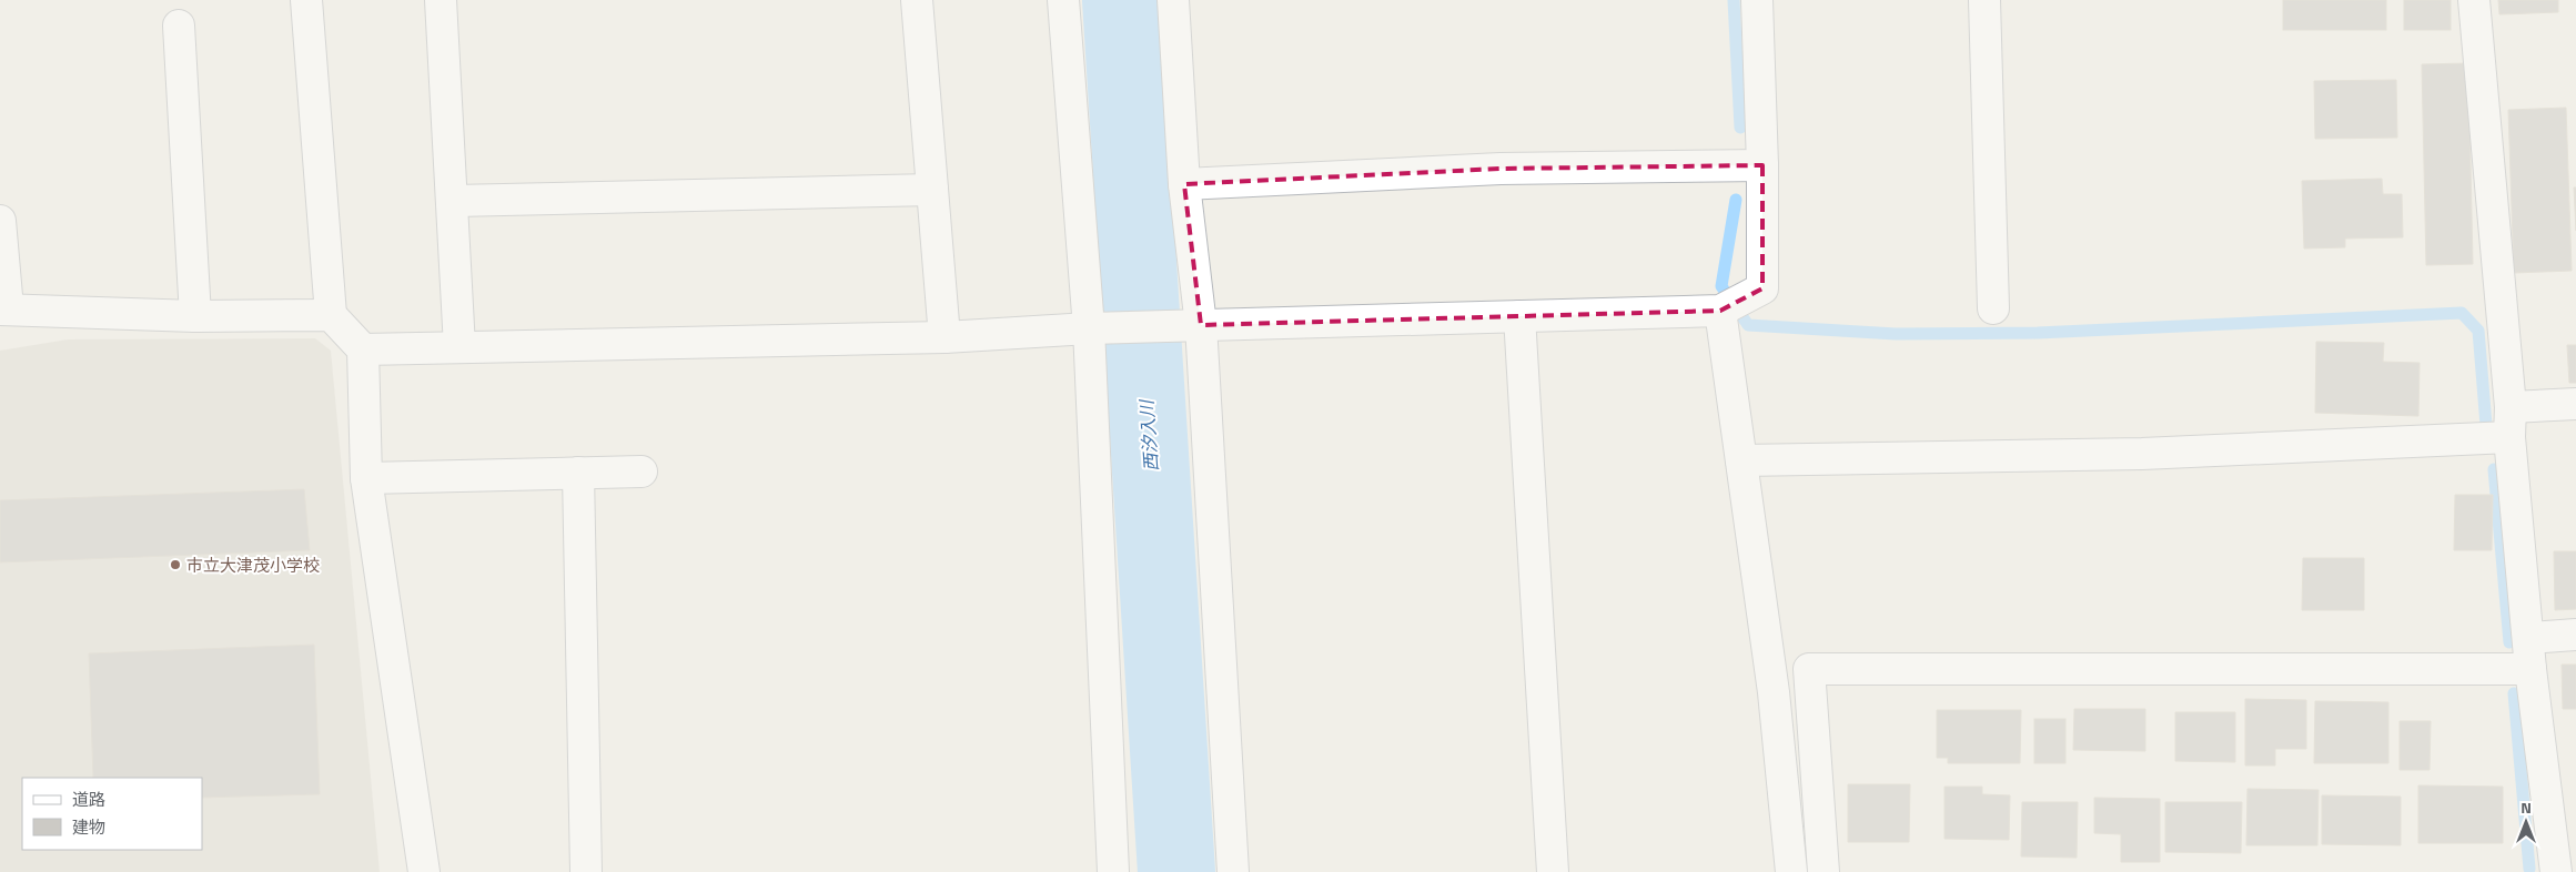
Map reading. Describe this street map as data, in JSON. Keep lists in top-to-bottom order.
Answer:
{
  "water": ["西汐入川"],
  "places": ["市立大津茂小学校"],
  "legend": ["道路", "建物"],
  "north": "top"
}
